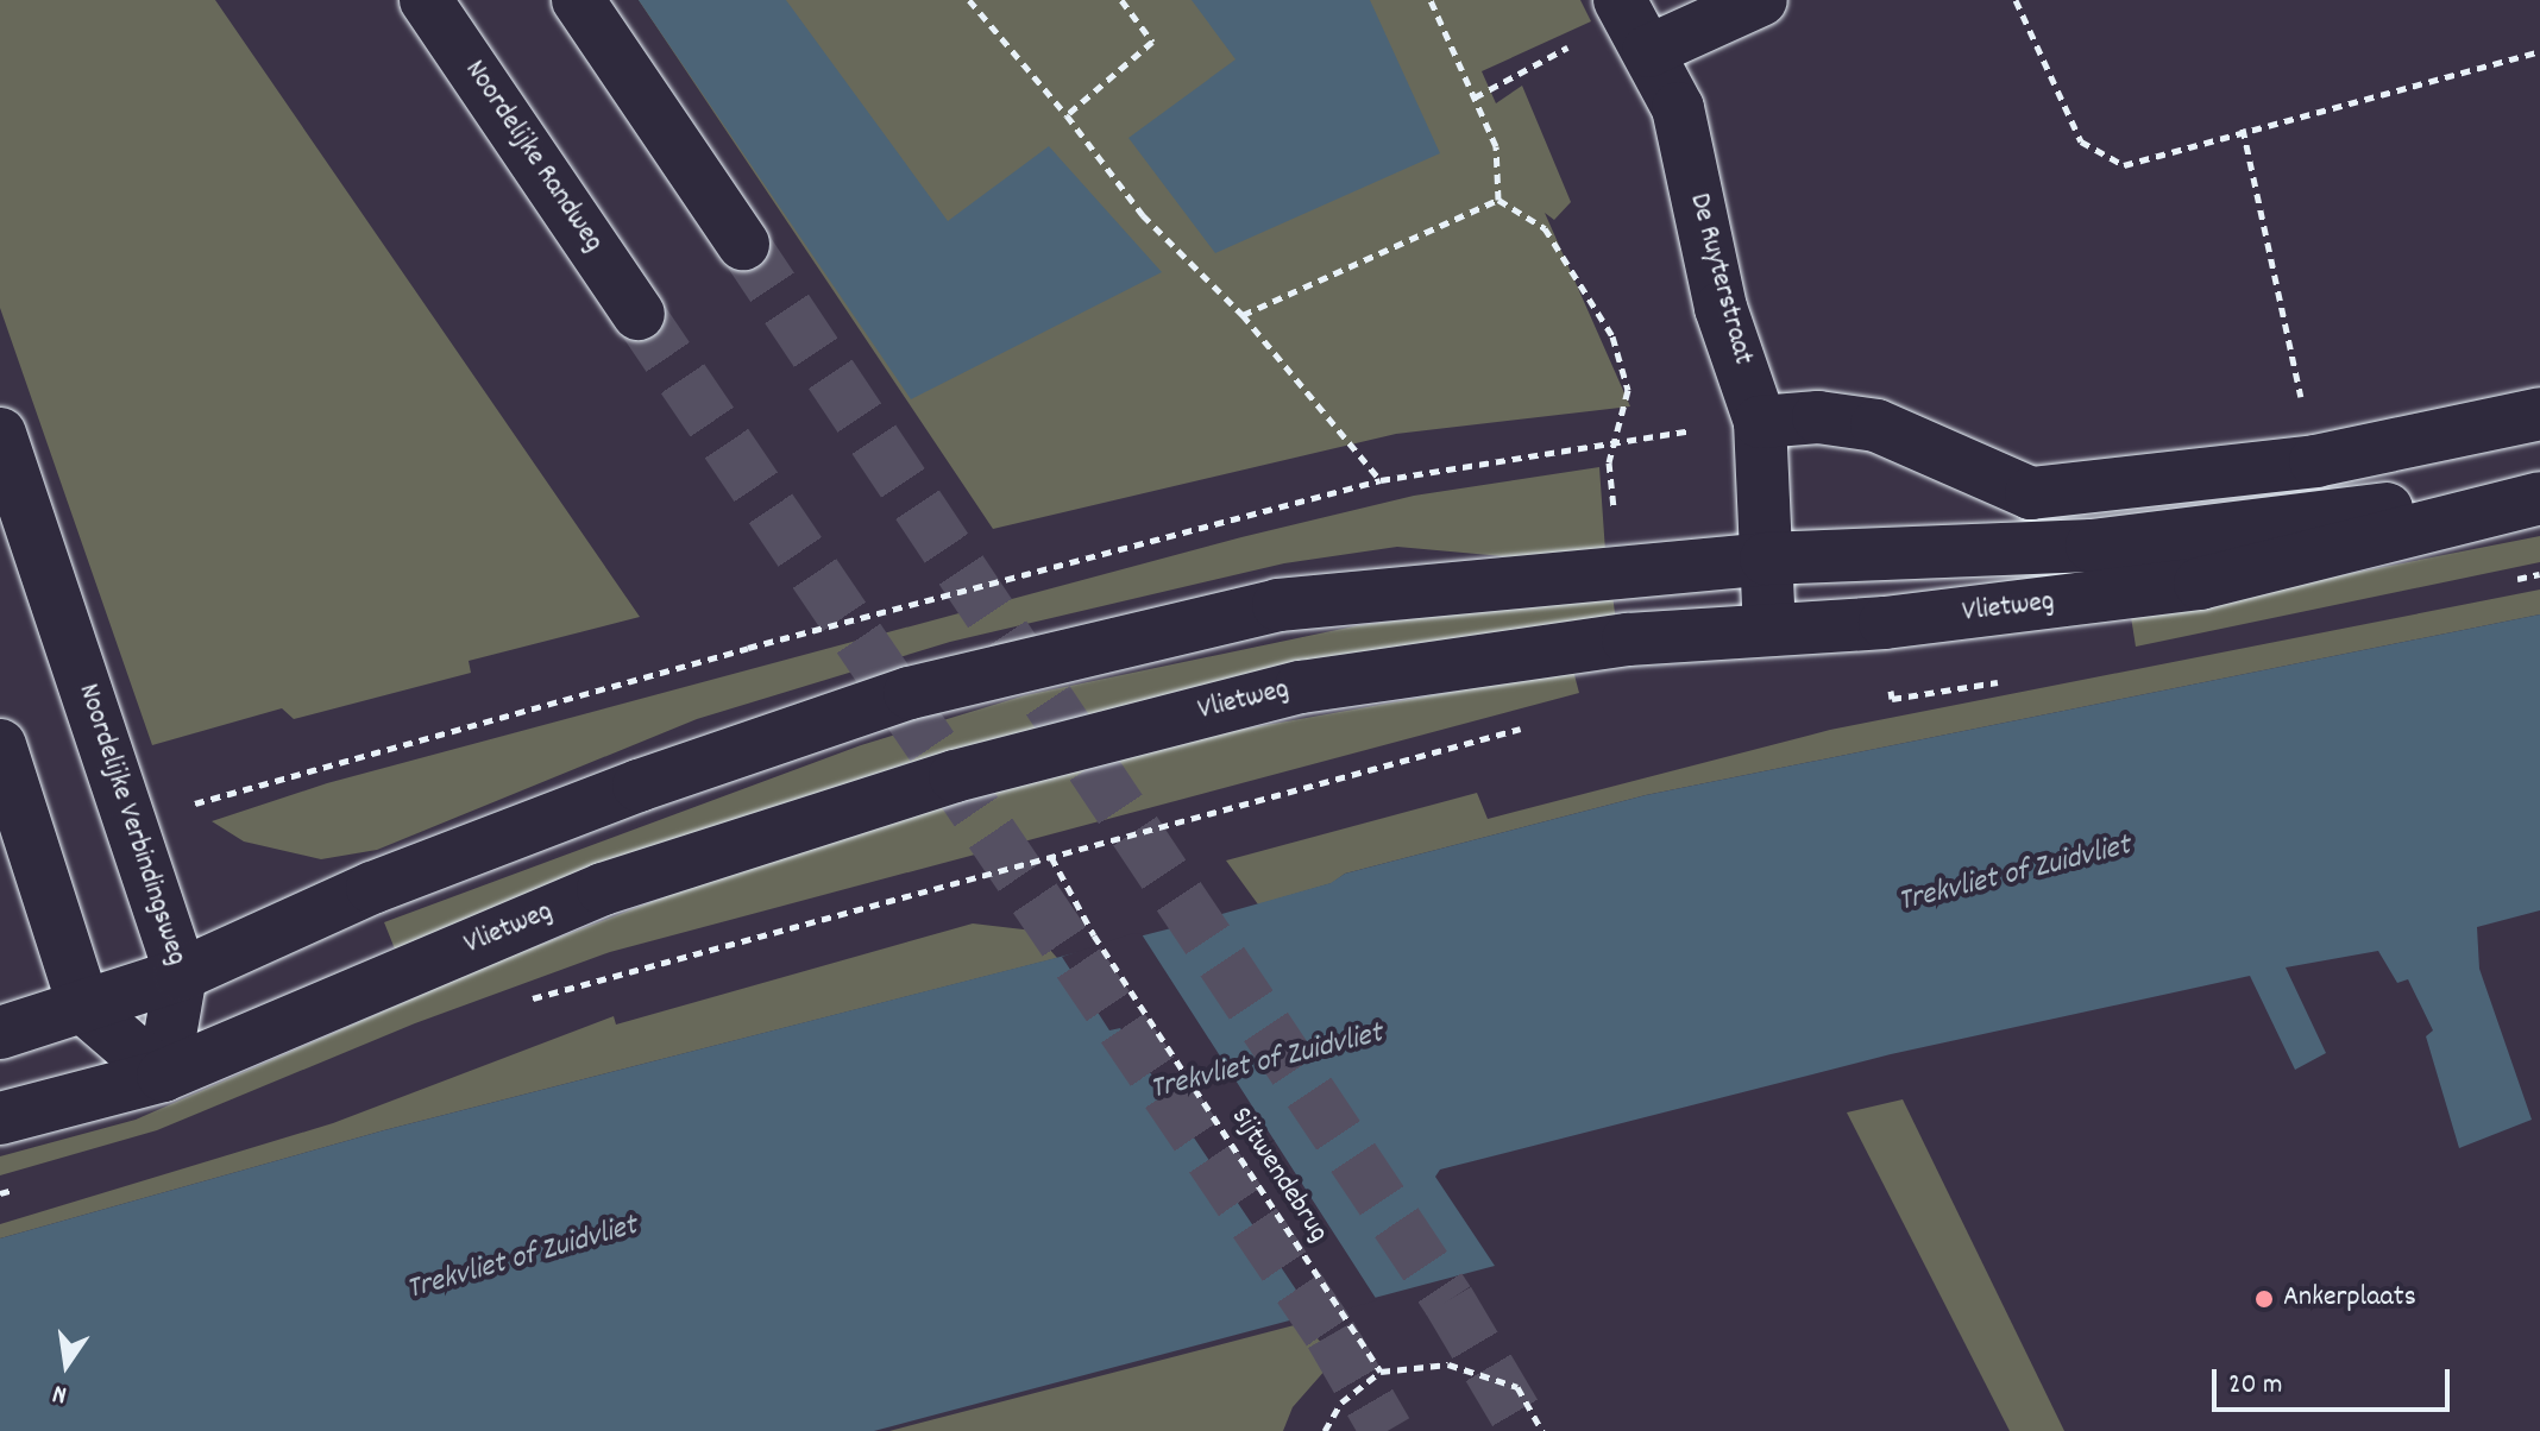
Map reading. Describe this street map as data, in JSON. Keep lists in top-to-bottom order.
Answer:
{
  "streets": {
    "street": [
      "Noordelijke Randweg",
      "De Ruyterstraat",
      "Vlietweg",
      "Noordelijke Verbindingsweg"
    ],
    "path": ["Sijtwendebrug"]
  },
  "crossings": [
    ["De Ruyterstraat", "Vlietweg"],
    ["Vlietweg", "Noordelijke Verbindingsweg"]
  ],
  "water": ["Trekvliet of Zuidvliet"],
  "places": ["Ankerplaats"],
  "scale_bar": "20 m",
  "north": "bottom"
}
